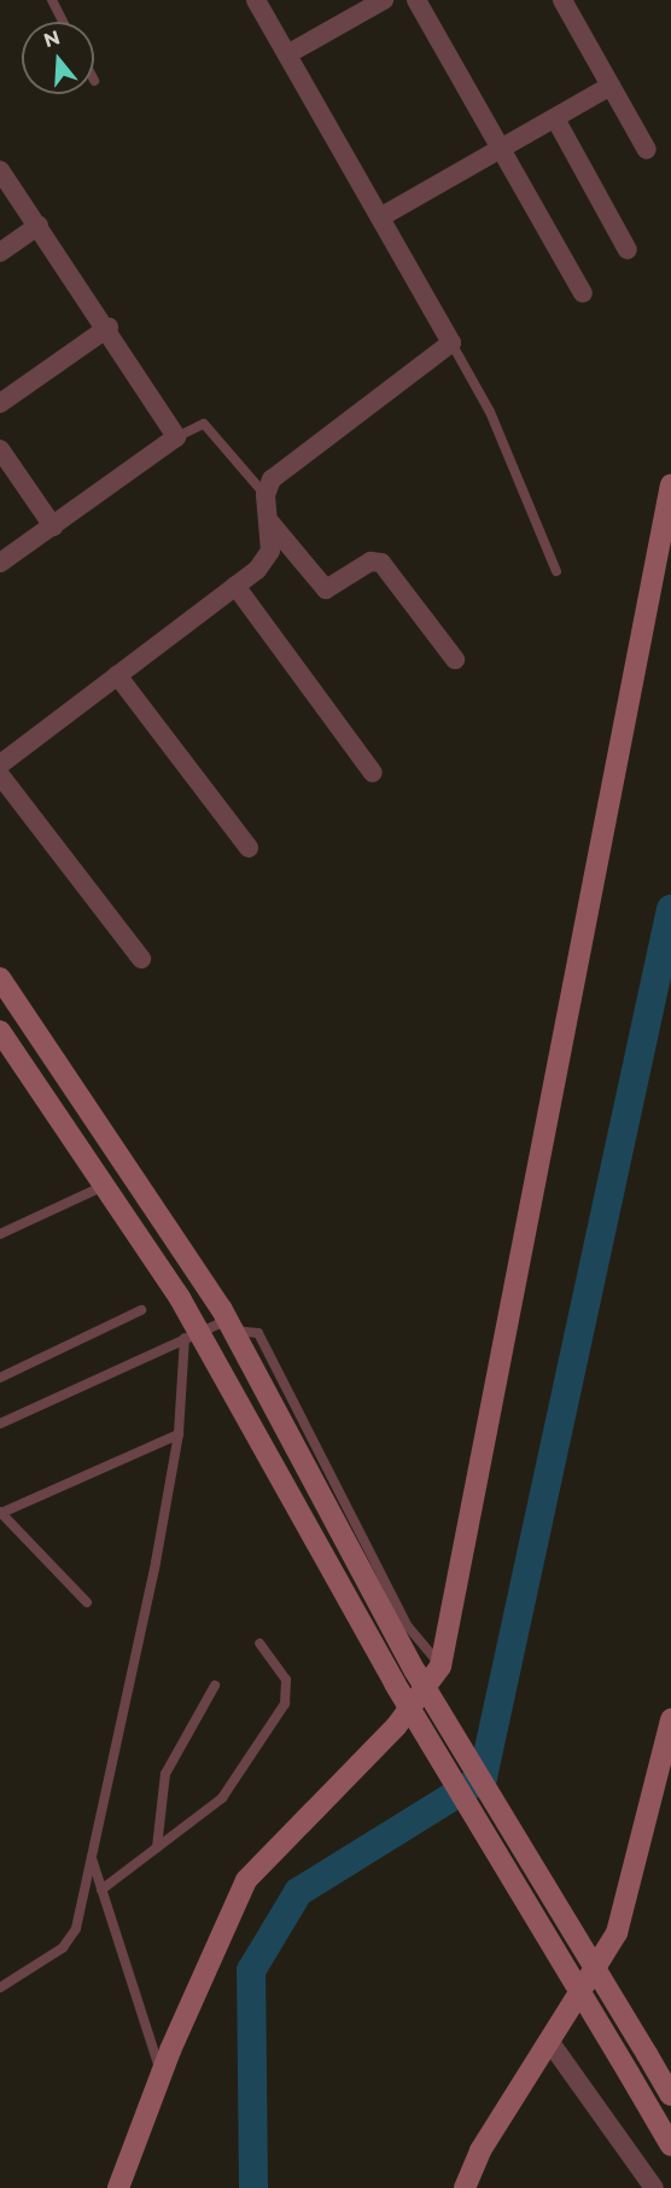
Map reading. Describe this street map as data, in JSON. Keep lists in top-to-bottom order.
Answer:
{
  "north": "top"
}
